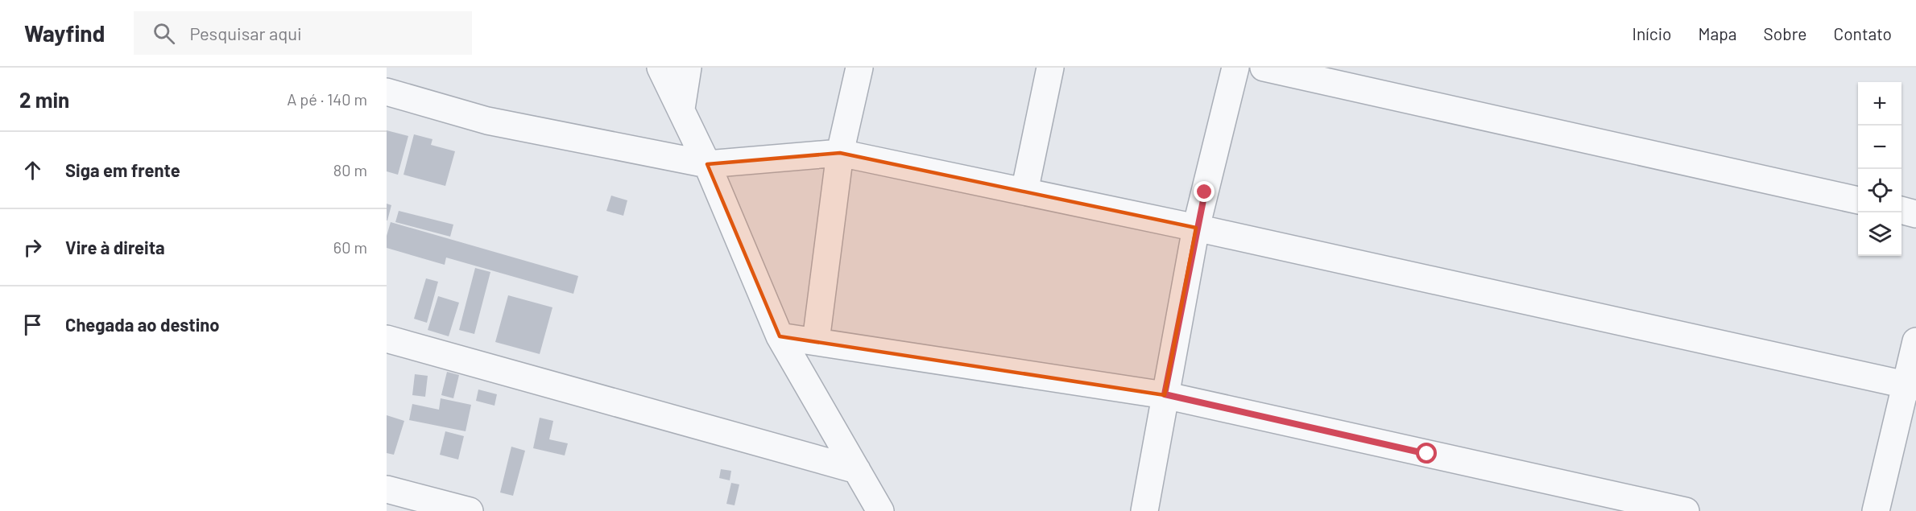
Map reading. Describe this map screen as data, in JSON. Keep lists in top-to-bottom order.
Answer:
{
  "page": {
    "header": "Wayfind",
    "search": "Pesquisar aqui",
    "nav": [
      "Início",
      "Mapa",
      "Sobre",
      "Contato"
    ],
    "heading": ["2 min", "A pé · 140 m"],
    "map_buttons": ["+", "−"],
    "list": [
      ["Siga em frente", "80 m"],
      ["Vire à direita", "60 m"],
      "Chegada ao destino"
    ]
  }
}
